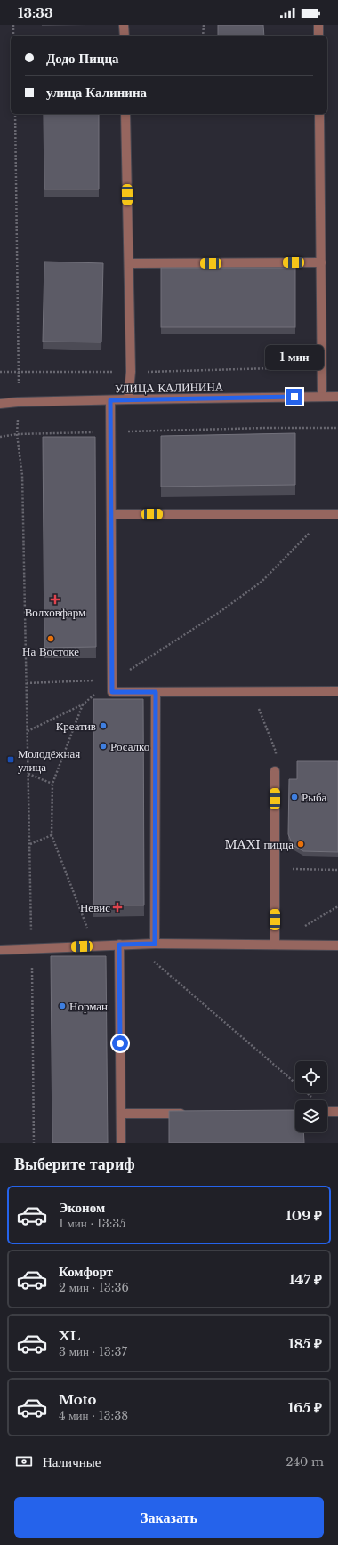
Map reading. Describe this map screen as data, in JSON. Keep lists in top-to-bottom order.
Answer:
{
  "streets": {
    "street": ["УЛИЦА КАЛИНИНА"]
  },
  "places": {
    "health": ["Волховфарм", "Невис"],
    "other": [
      "На Востоке",
      "Креатив",
      "Росалко",
      "Рыба",
      "MAXI пицца",
      "Норман"
    ],
    "transit": ["Молодёжная улица"]
  },
  "page": {
    "status": "13:33",
    "banner": ["Додо Пицца", "улица Калинина"],
    "bubble": "1 мин",
    "heading": "Выберите тариф",
    "list": [
      {
        "name": "Эконом",
        "note": "1 мин · 13:35",
        "value": "109 ₽"
      },
      {
        "name": "Комфорт",
        "note": "2 мин · 13:36",
        "value": "147 ₽"
      },
      {
        "name": "XL",
        "note": "3 мин · 13:37",
        "value": "185 ₽"
      },
      {
        "name": "Moto",
        "note": "4 мин · 13:38",
        "value": "165 ₽"
      }
    ],
    "pay": ["Наличные", "240 m"],
    "buttons": "Заказать"
  }
}
